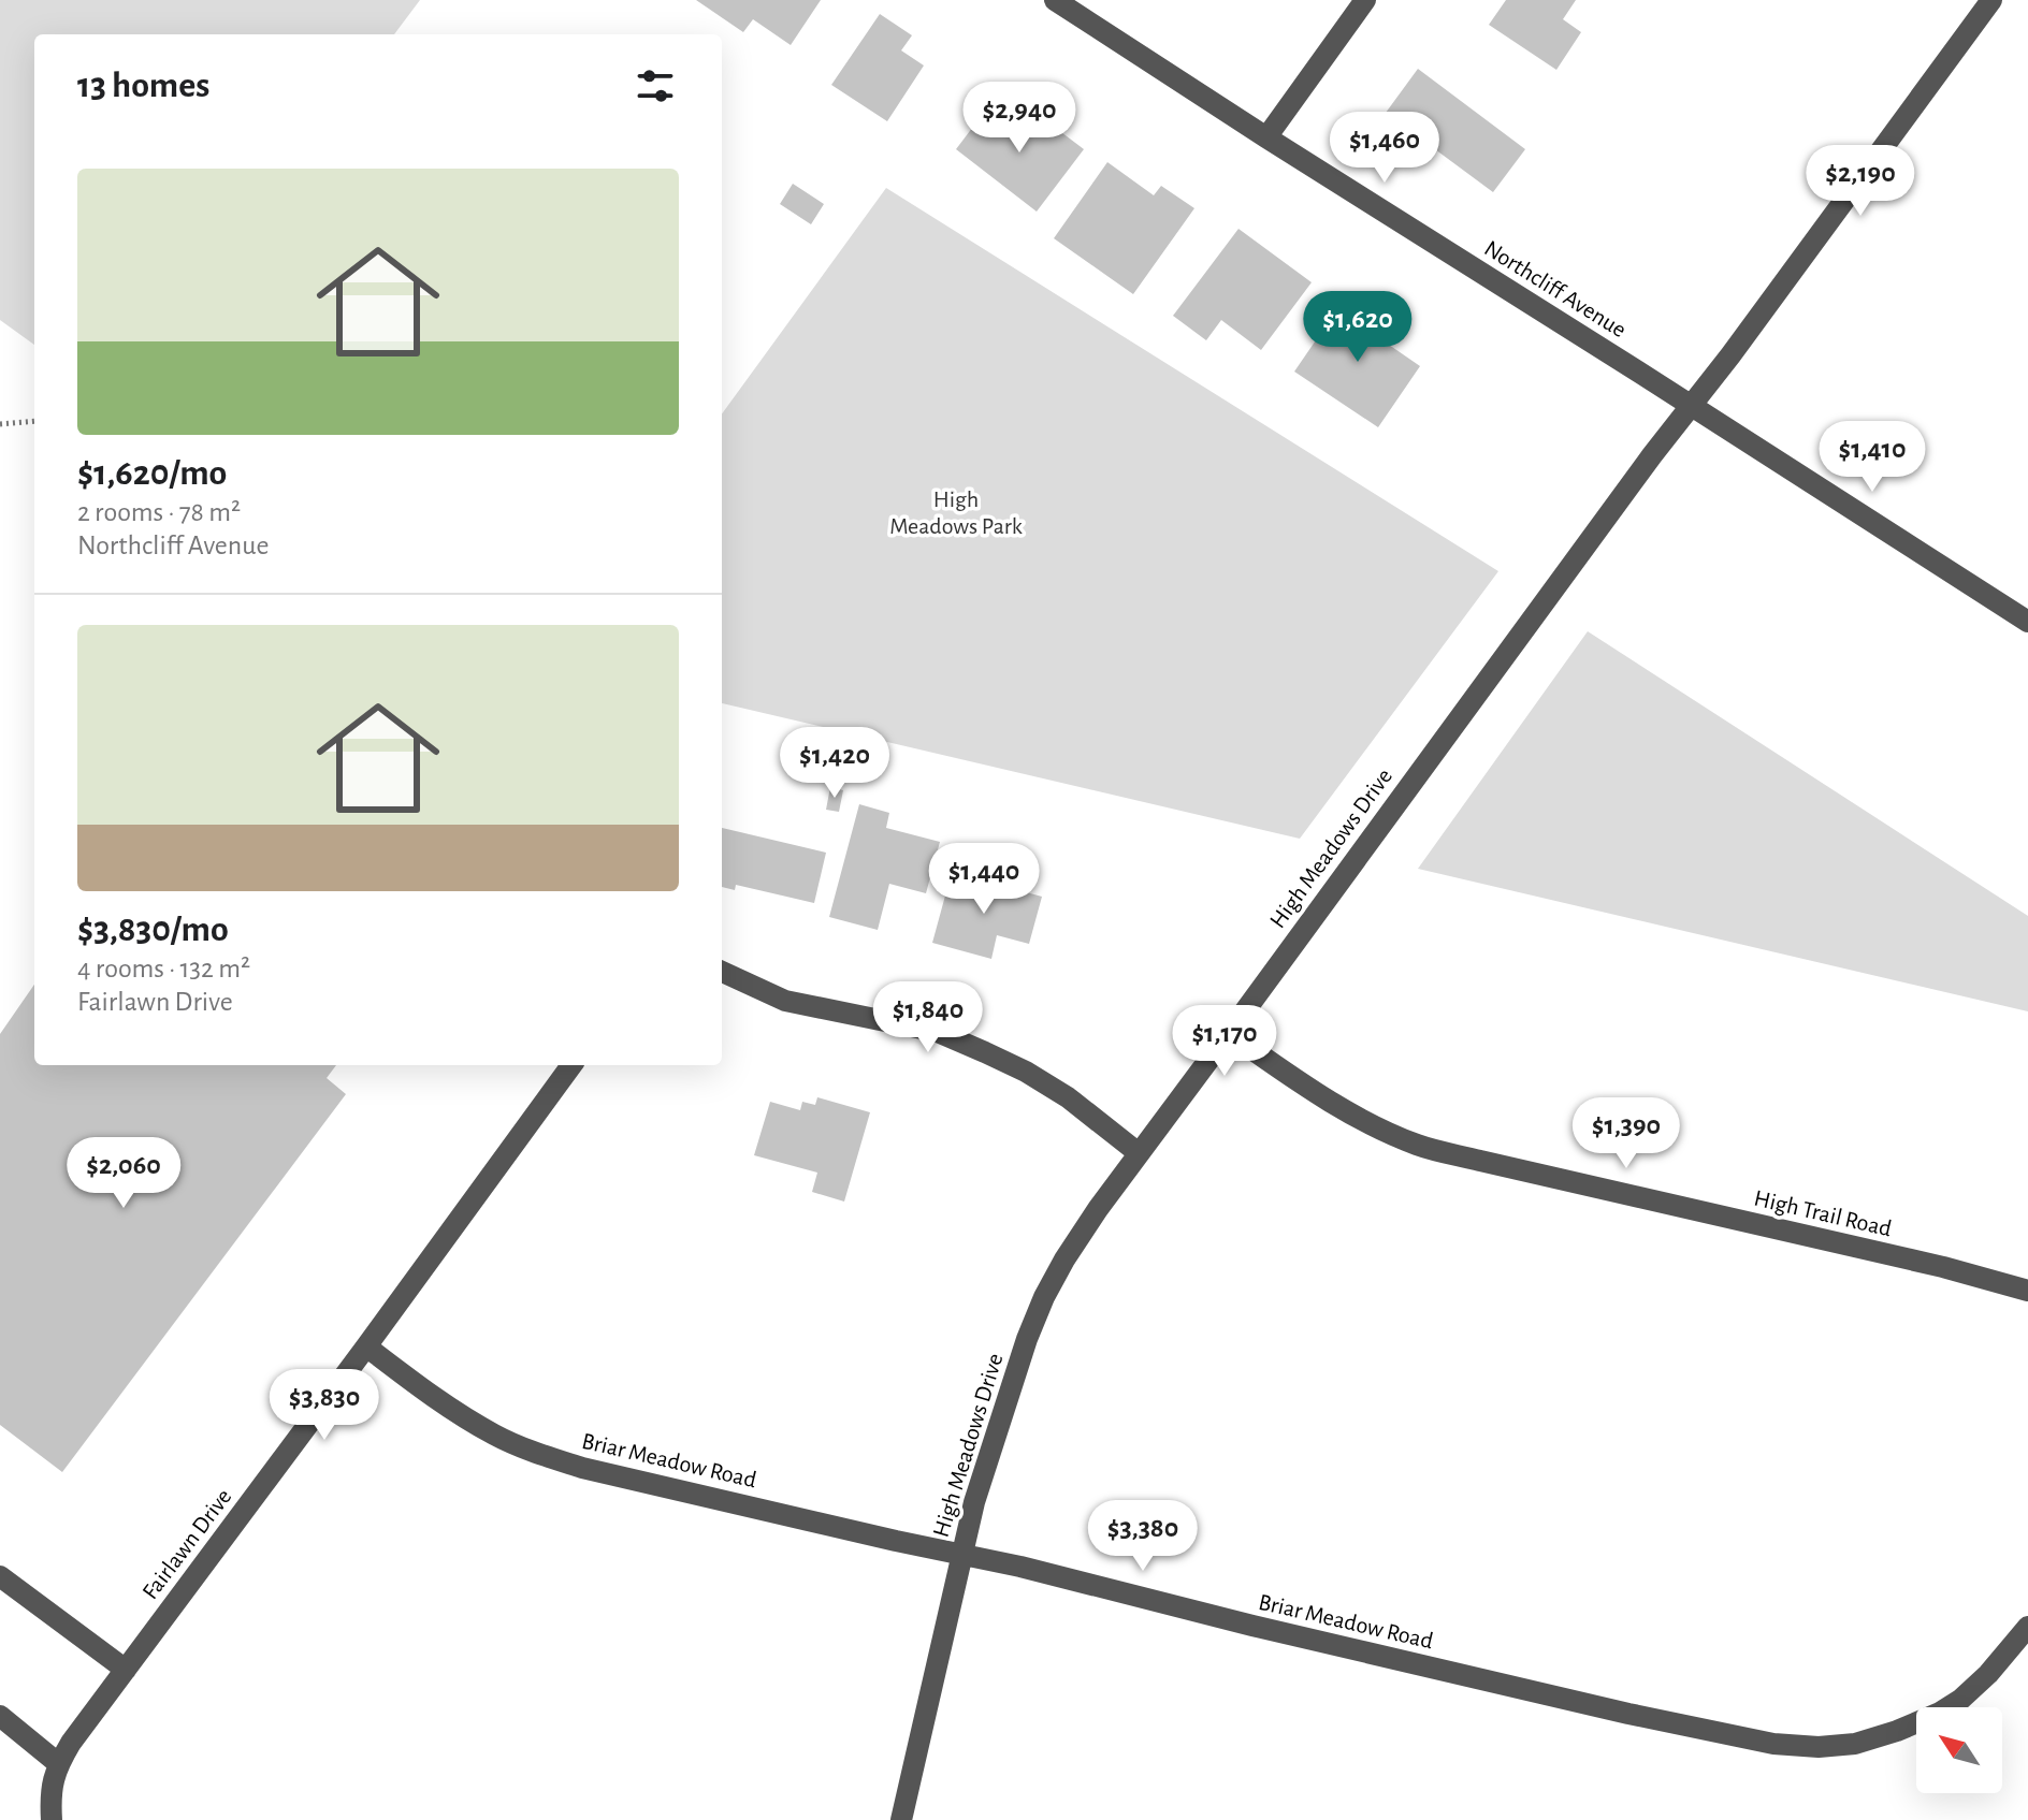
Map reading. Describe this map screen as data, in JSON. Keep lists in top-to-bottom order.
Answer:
{
  "streets": {
    "street": [
      "Northcliff Avenue",
      "High Meadows Drive",
      "High Trail Road",
      "Briar Meadow Road",
      "Fairlawn Drive"
    ]
  },
  "crossings": [
    ["Northcliff Avenue", "High Meadows Drive"],
    ["High Meadows Drive", "High Trail Road"],
    ["High Meadows Drive", "Briar Meadow Road"],
    ["Briar Meadow Road", "Fairlawn Drive"]
  ],
  "parks": ["High Meadows Park"],
  "north": "top left",
  "page": {
    "heading": "13 homes",
    "price": [
      "$2,940",
      "$1,460",
      "$2,190",
      "$1,620",
      "$1,410",
      "$1,420",
      "$1,440",
      "$1,840",
      "$1,170",
      "$1,390",
      "$2,060",
      "$3,830",
      "$3,380"
    ],
    "list": [
      {
        "name": "$1,620/mo",
        "note": "2 rooms · 78 m² · Northcliff Avenue"
      },
      {
        "name": "$3,830/mo",
        "note": "4 rooms · 132 m² · Fairlawn Drive"
      }
    ]
  }
}
